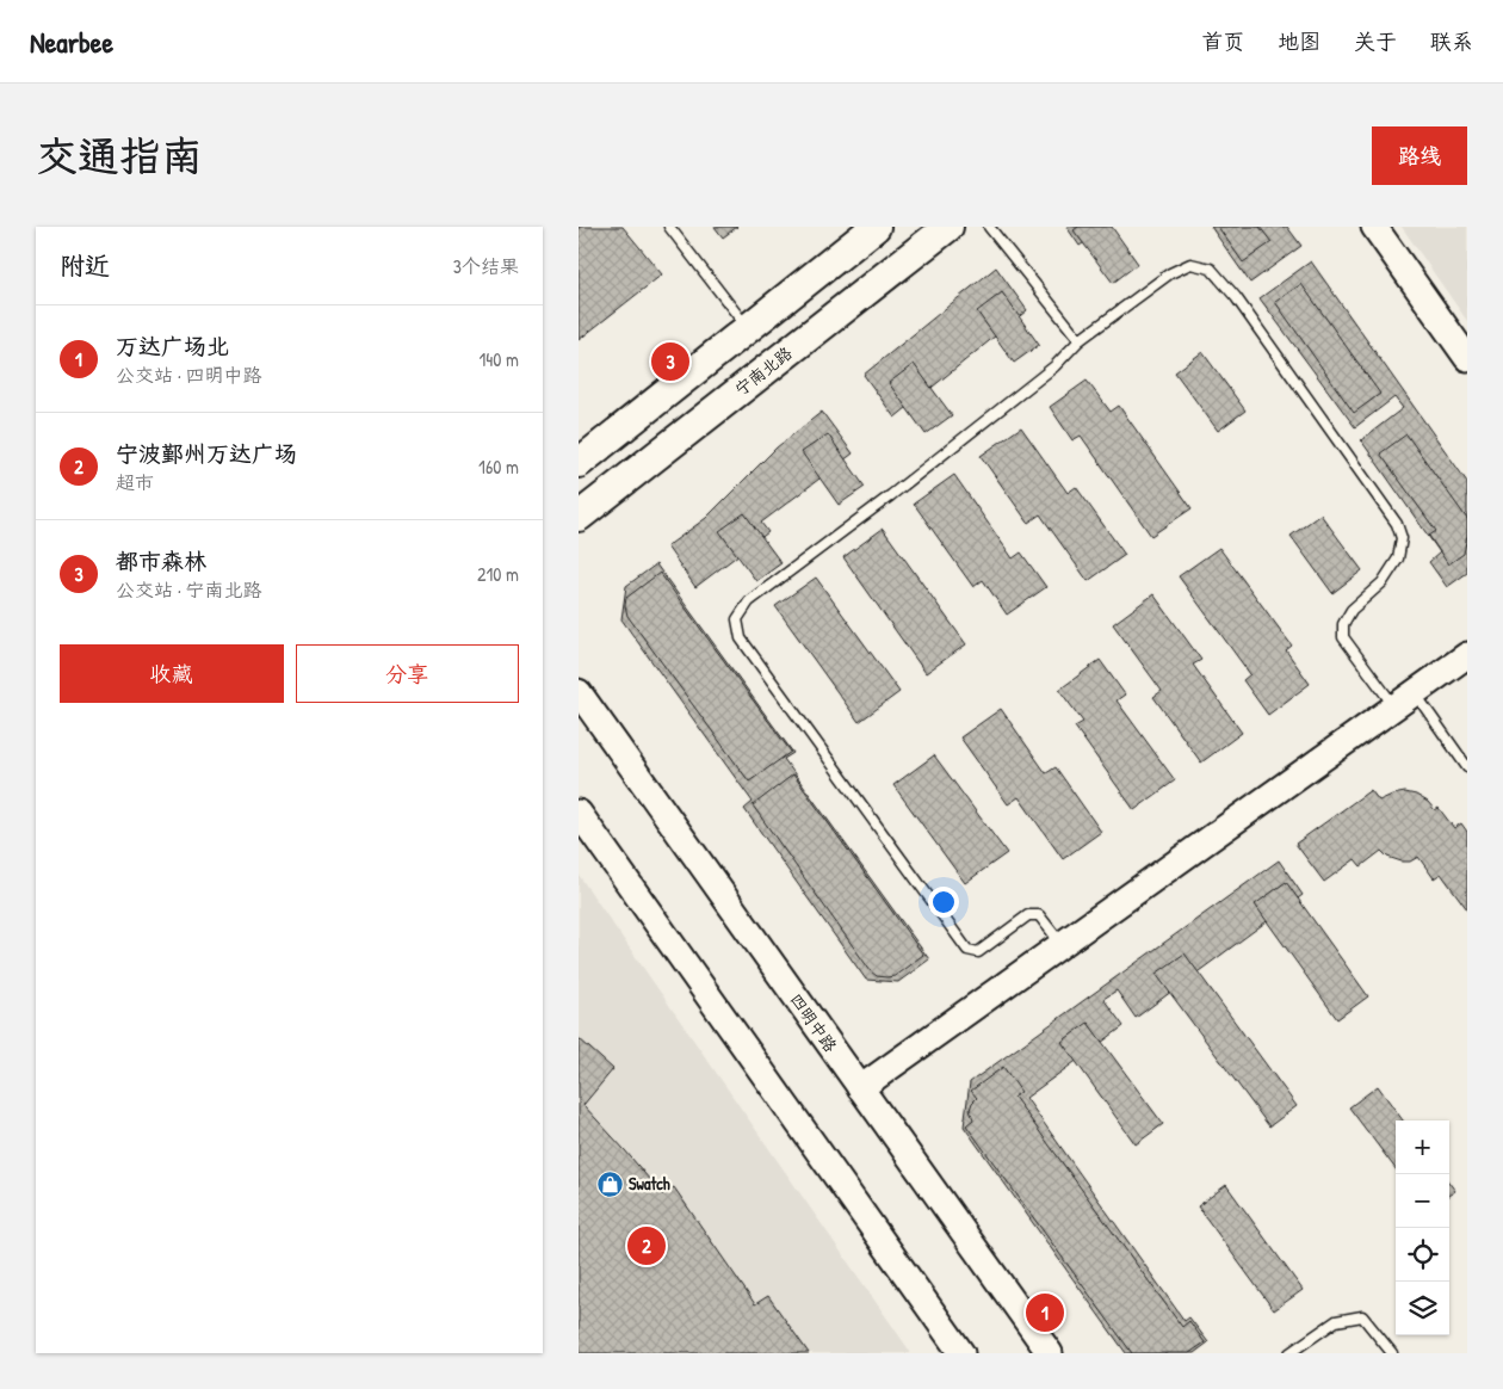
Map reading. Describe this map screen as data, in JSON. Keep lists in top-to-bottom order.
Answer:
{
  "streets": {
    "main road": ["宁南北路", "四明中路"]
  },
  "places": {
    "shop": ["Swatch"]
  },
  "page": {
    "header": "Nearbee",
    "nav": [
      "首页",
      "地图",
      "关于",
      "联系"
    ],
    "buttons": [
      "路线",
      ["收藏", "分享"]
    ],
    "title": "交通指南",
    "heading": ["附近", "3个结果"],
    "list": [
      {
        "mark": "1",
        "name": "万达广场北",
        "note": "公交站 · 四明中路",
        "value": "140 m"
      },
      {
        "mark": "2",
        "name": "宁波鄞州万达广场",
        "note": "超市",
        "value": "160 m"
      },
      {
        "mark": "3",
        "name": "都市森林",
        "note": "公交站 · 宁南北路",
        "value": "210 m"
      }
    ],
    "pins": ["3", "2", "1"],
    "map_buttons": ["+", "−"]
  }
}
